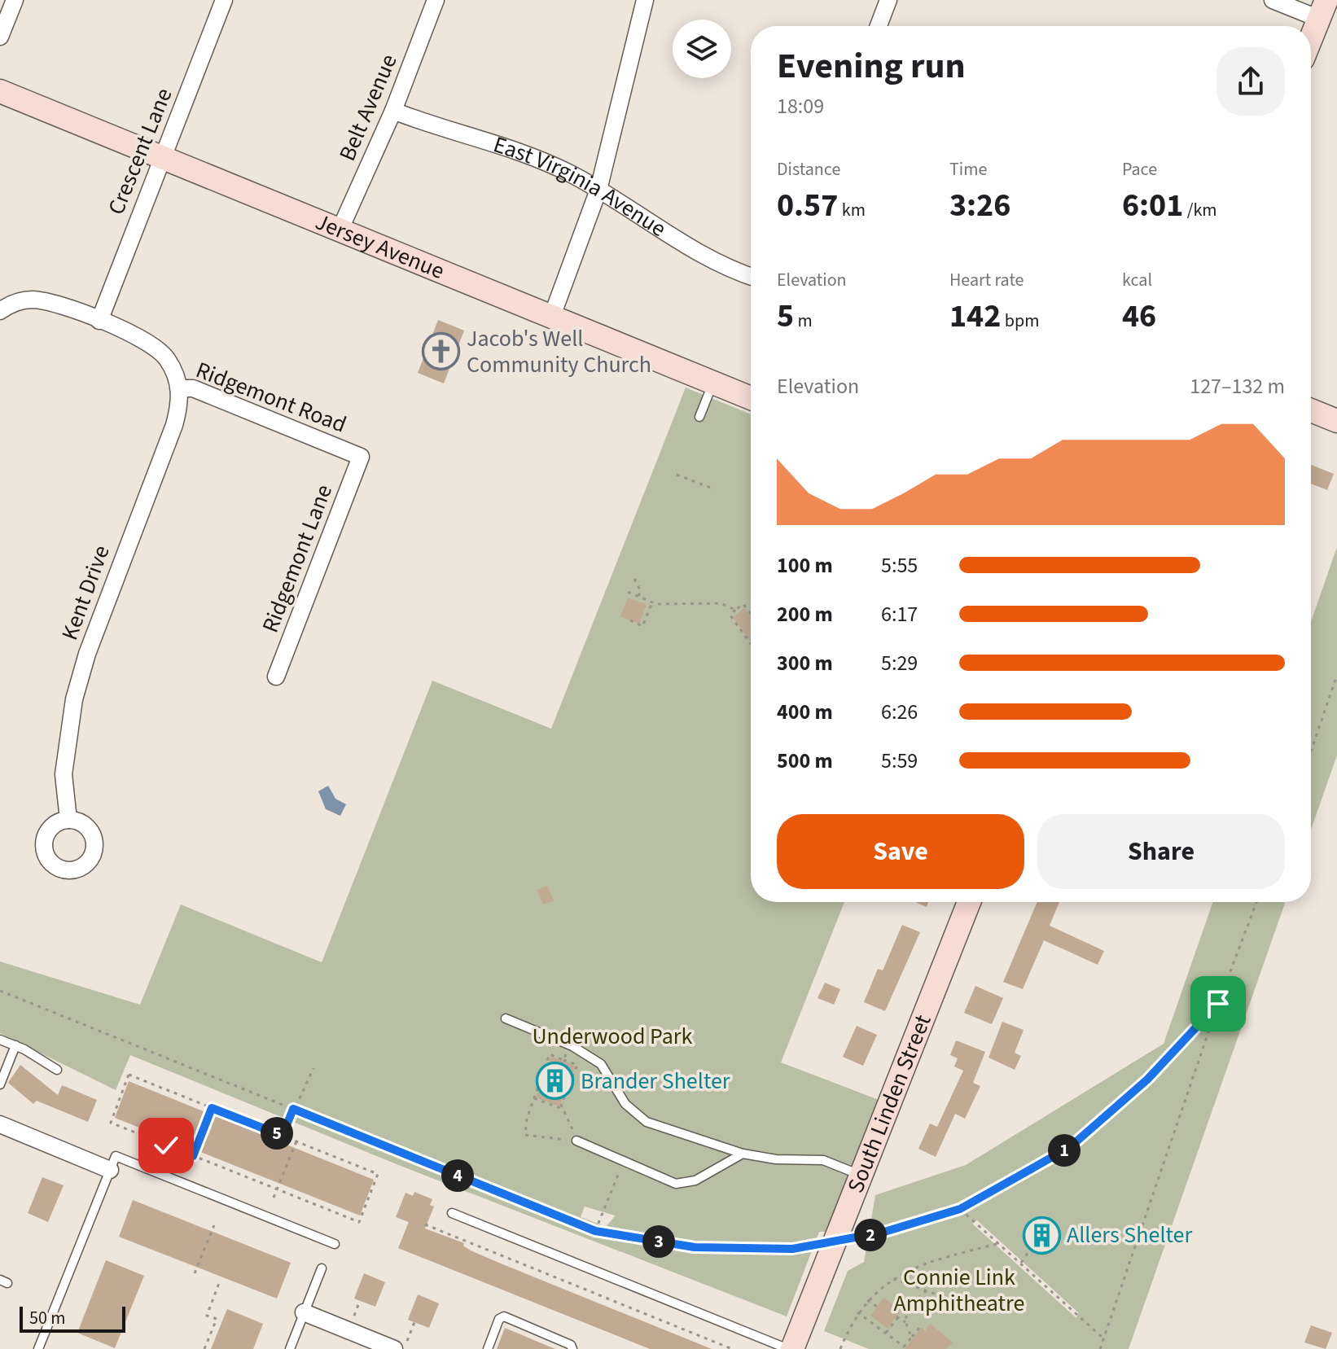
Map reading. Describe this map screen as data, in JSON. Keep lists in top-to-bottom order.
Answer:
{
  "streets": {
    "street": [
      "Belt Avenue",
      "Crescent Lane",
      "East Virginia Avenue",
      "Jersey Avenue",
      "Ridgemont Road",
      "Ridgemont Lane",
      "Kent Drive",
      "South Linden Street"
    ]
  },
  "crossings": [
    ["Belt Avenue", "East Virginia Avenue"],
    ["Belt Avenue", "Jersey Avenue"],
    ["Crescent Lane", "Jersey Avenue"],
    ["Crescent Lane", "Ridgemont Road"],
    ["Ridgemont Road", "Ridgemont Lane"],
    ["Ridgemont Road", "Kent Drive"]
  ],
  "parks": ["Underwood Park", "Connie Link Amphitheatre"],
  "places": {
    "church": ["Jacob's Well Community Church"],
    "building": ["Brander Shelter", "Allers Shelter"]
  },
  "scale_bar": "50 m",
  "page": {
    "heading": ["Evening run", "18:09"],
    "stats": [
      ["Distance", "0.57 km"],
      ["Time", "3:26"],
      ["Pace", "6:01 /km"],
      ["Elevation", "5 m"],
      ["Heart rate", "142 bpm"],
      ["kcal", "46"]
    ],
    "chart": ["Elevation", "127–132 m"],
    "list": [
      {
        "name": "100 m",
        "note": "5:55"
      },
      {
        "name": "200 m",
        "note": "6:17"
      },
      {
        "name": "300 m",
        "note": "5:29"
      },
      {
        "name": "400 m",
        "note": "6:26"
      },
      {
        "name": "500 m",
        "note": "5:59"
      }
    ],
    "buttons": ["Save", "Share"],
    "pins": [
      "5",
      "1",
      "4",
      "2",
      "3"
    ],
    "scale": "50 m"
  }
}
